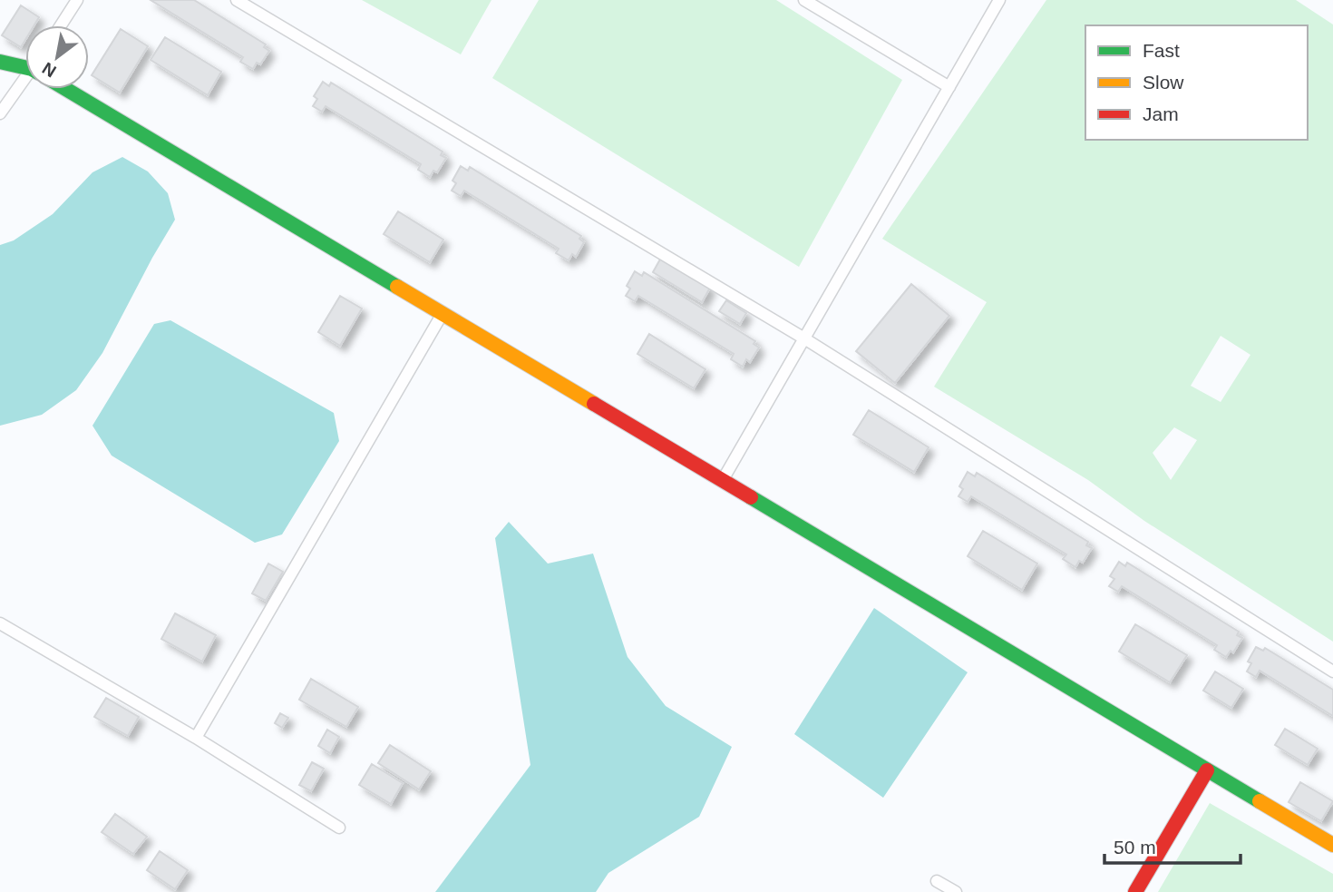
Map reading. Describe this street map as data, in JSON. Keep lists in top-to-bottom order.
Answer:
{
  "legend": ["Fast", "Slow", "Jam"],
  "scale_bar": "50 m",
  "north": "bottom left"
}
